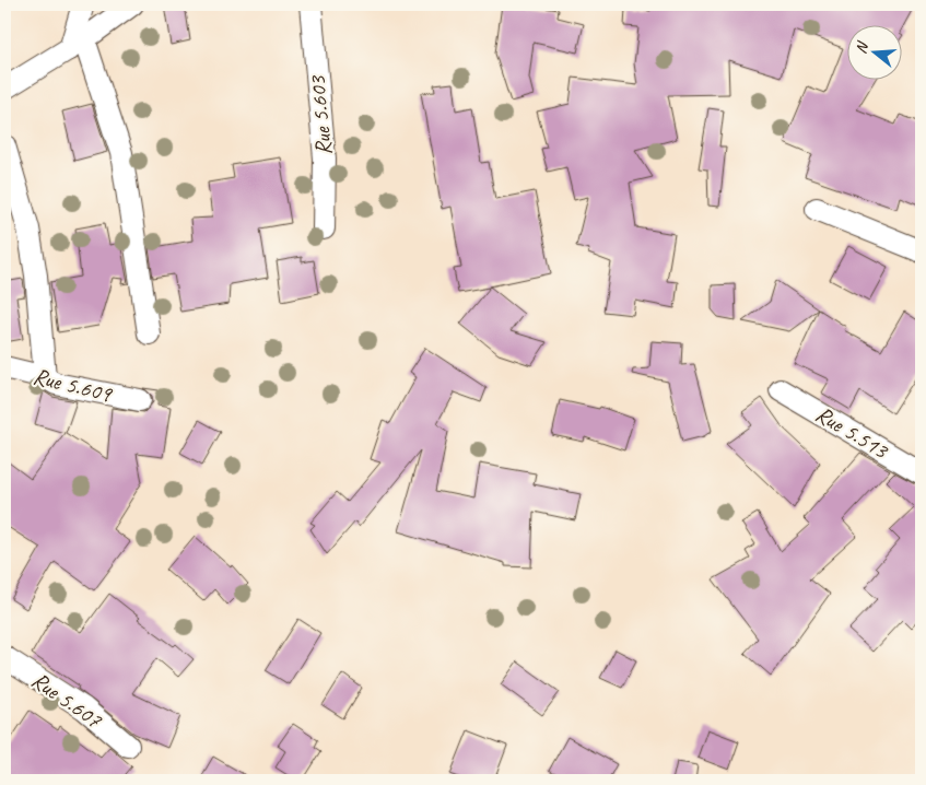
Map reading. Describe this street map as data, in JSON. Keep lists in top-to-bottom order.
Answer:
{
  "streets": {
    "street": [
      "Rue 5.603",
      "Rue 5.609",
      "Rue 5.513",
      "Rue 5.607"
    ]
  },
  "north": "left"
}
